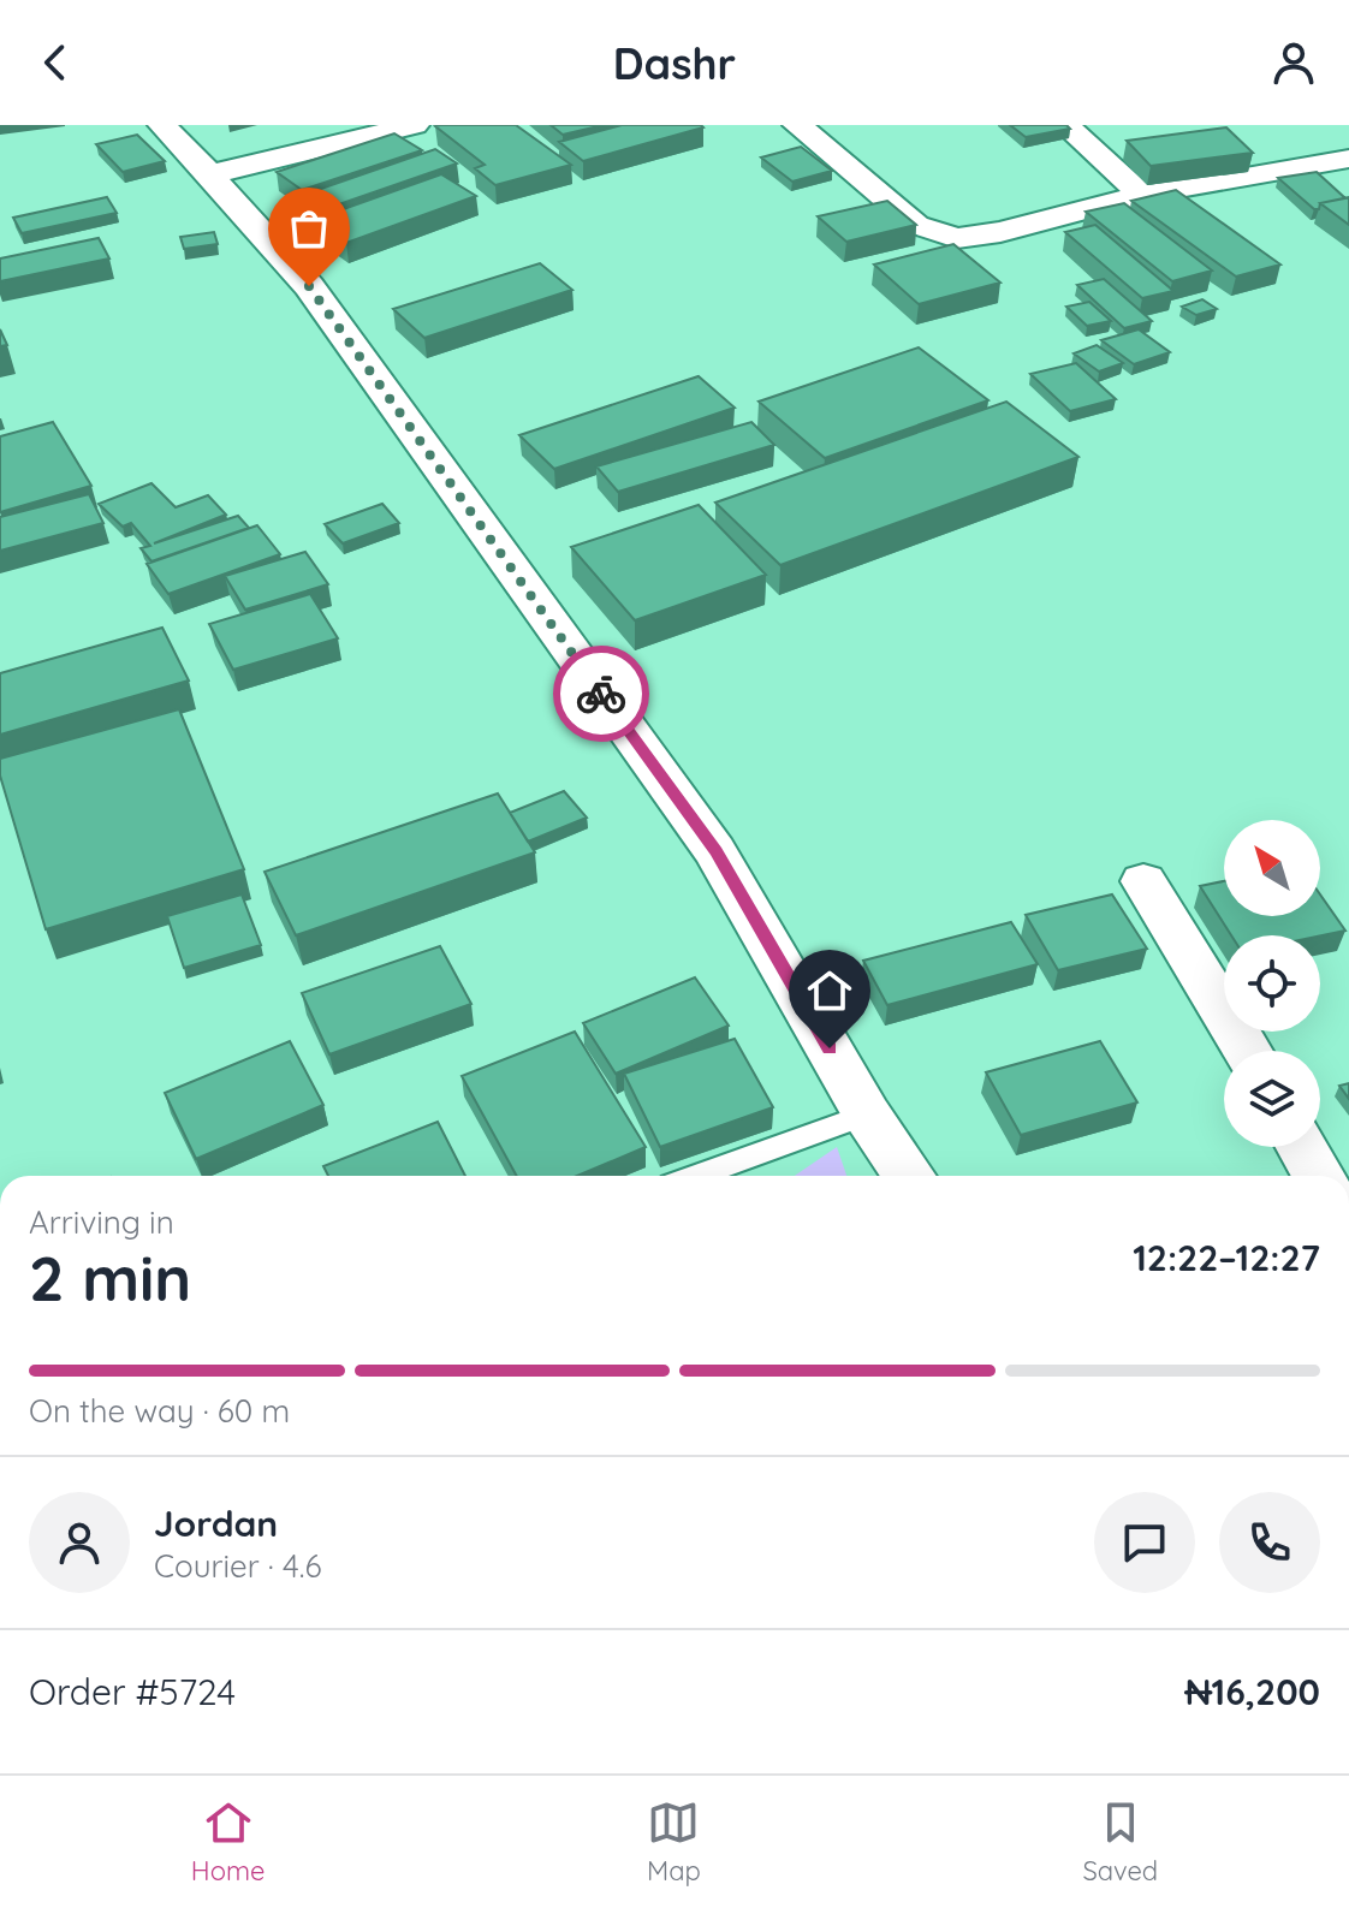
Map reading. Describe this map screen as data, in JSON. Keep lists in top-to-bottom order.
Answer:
{
  "north": "top left",
  "page": {
    "header": "Dashr",
    "heading": ["2 min", "Arriving in", "12:22–12:27"],
    "panel": [
      "Jordan",
      "Courier · 4.6",
      "Order #5724",
      "₦16,200"
    ],
    "bar": "On the way · 60 m",
    "tabs": ["Home", "Map", "Saved"]
  }
}
